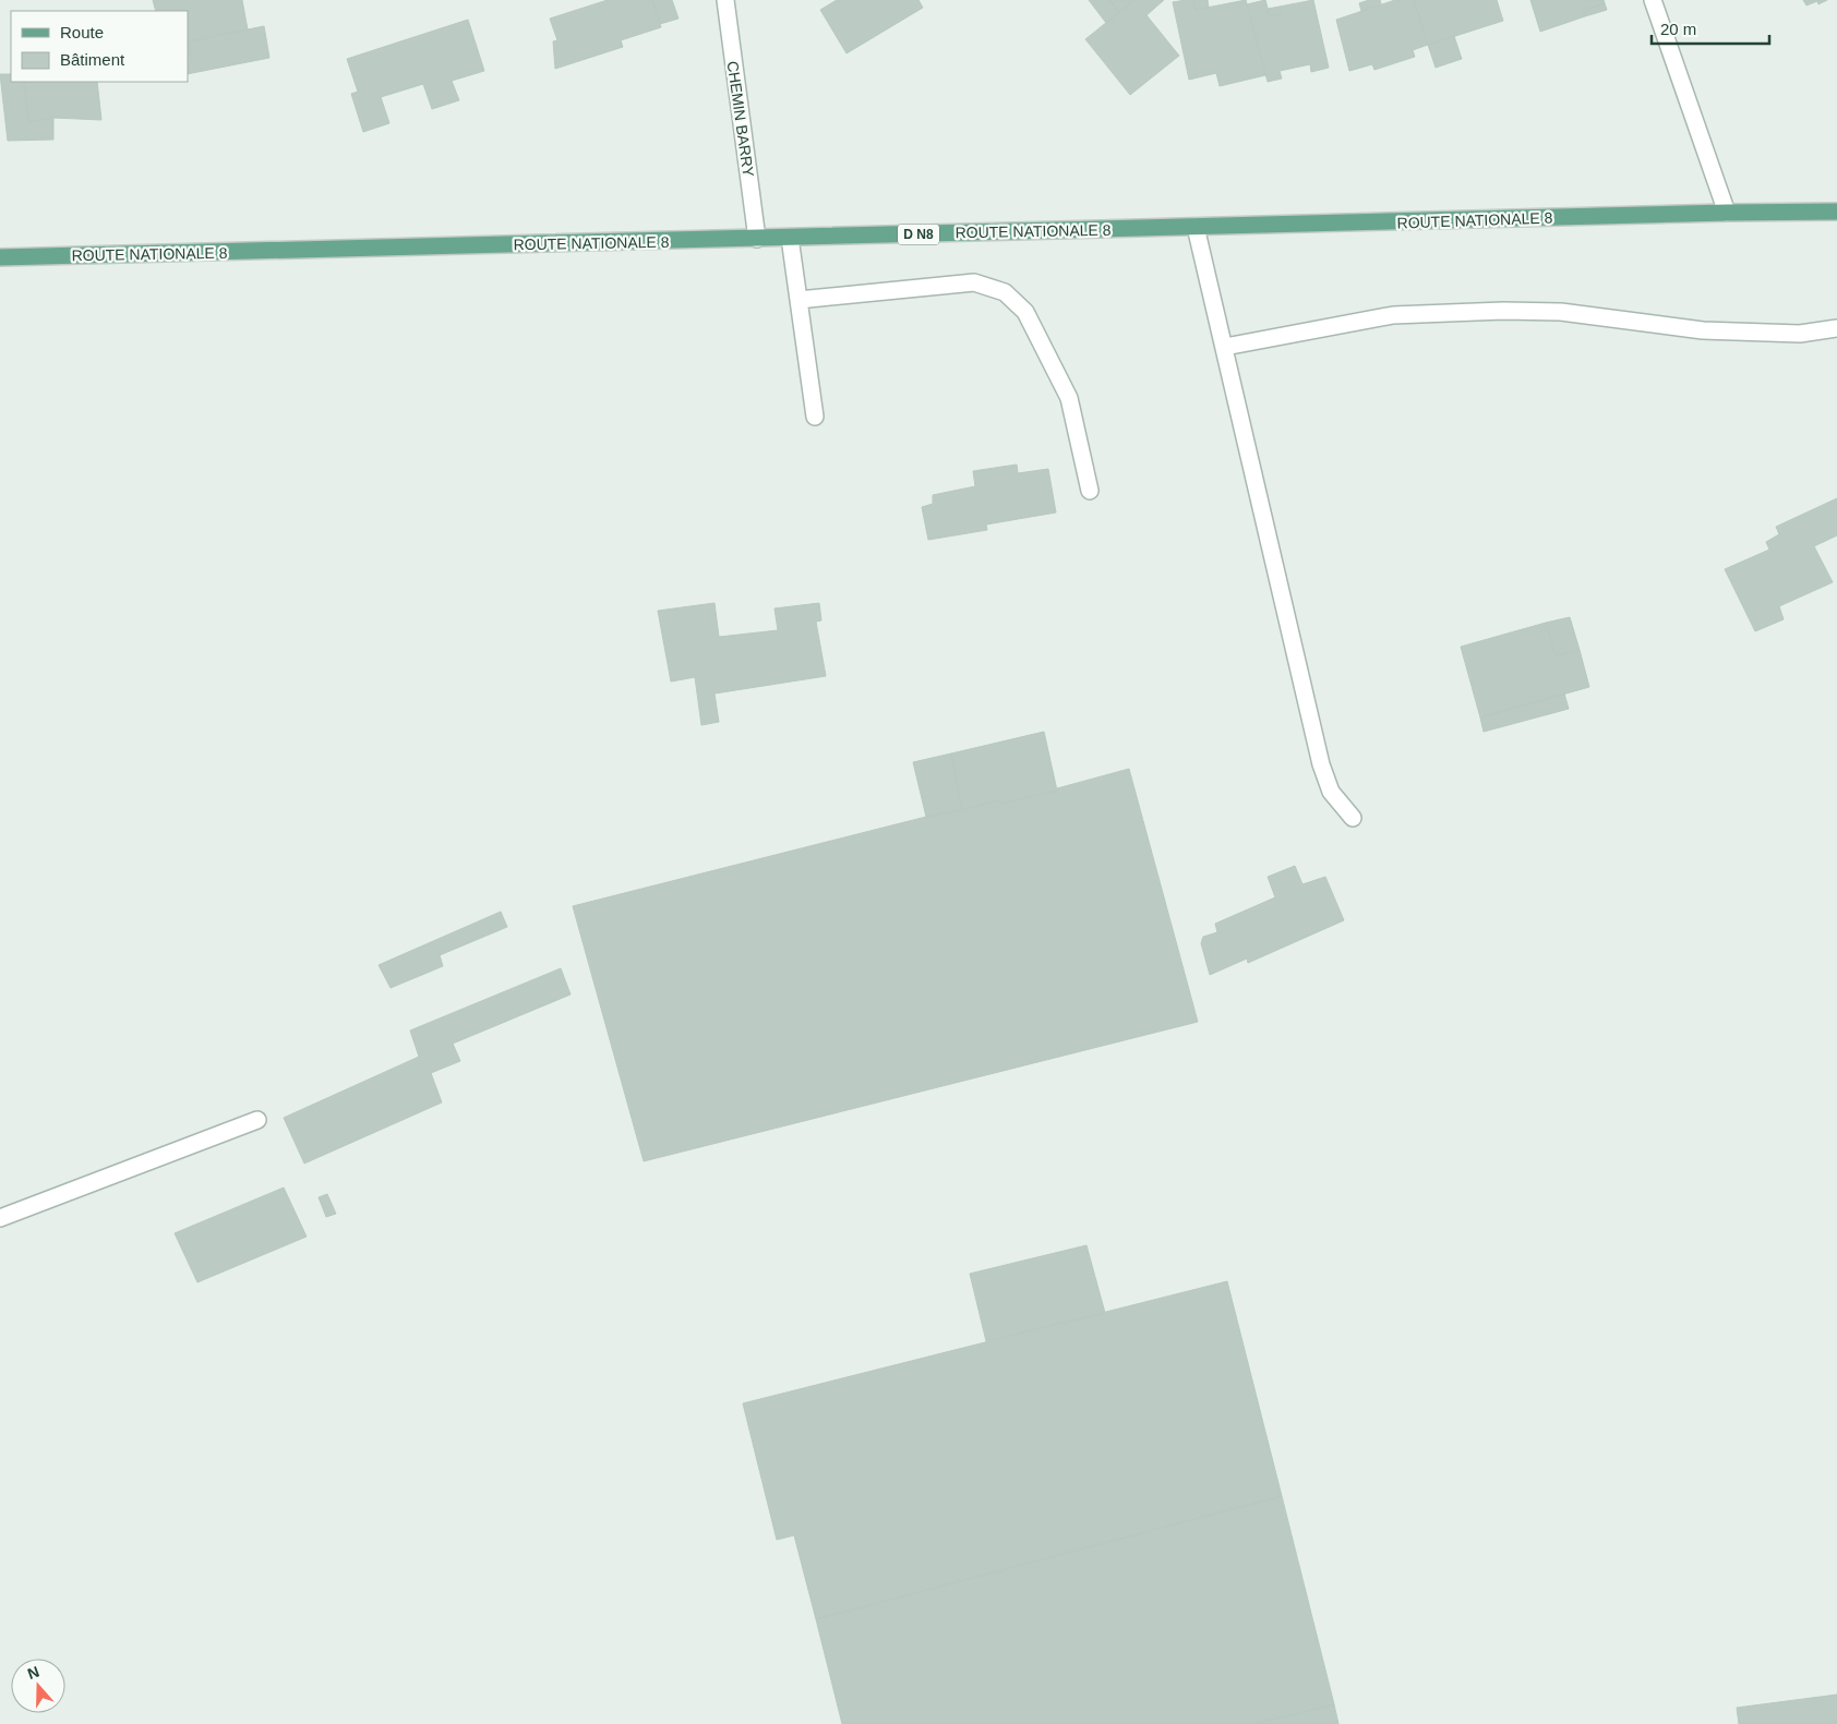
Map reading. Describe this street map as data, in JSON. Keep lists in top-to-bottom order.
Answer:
{
  "streets": {
    "main road": ["ROUTE NATIONALE 8", "D N8"],
    "street": ["CHEMIN BARRY"]
  },
  "crossings": [
    ["CHEMIN BARRY", "ROUTE NATIONALE 8"]
  ],
  "legend": ["Route", "Bâtiment"],
  "scale_bar": "20 m",
  "north": "top"
}
